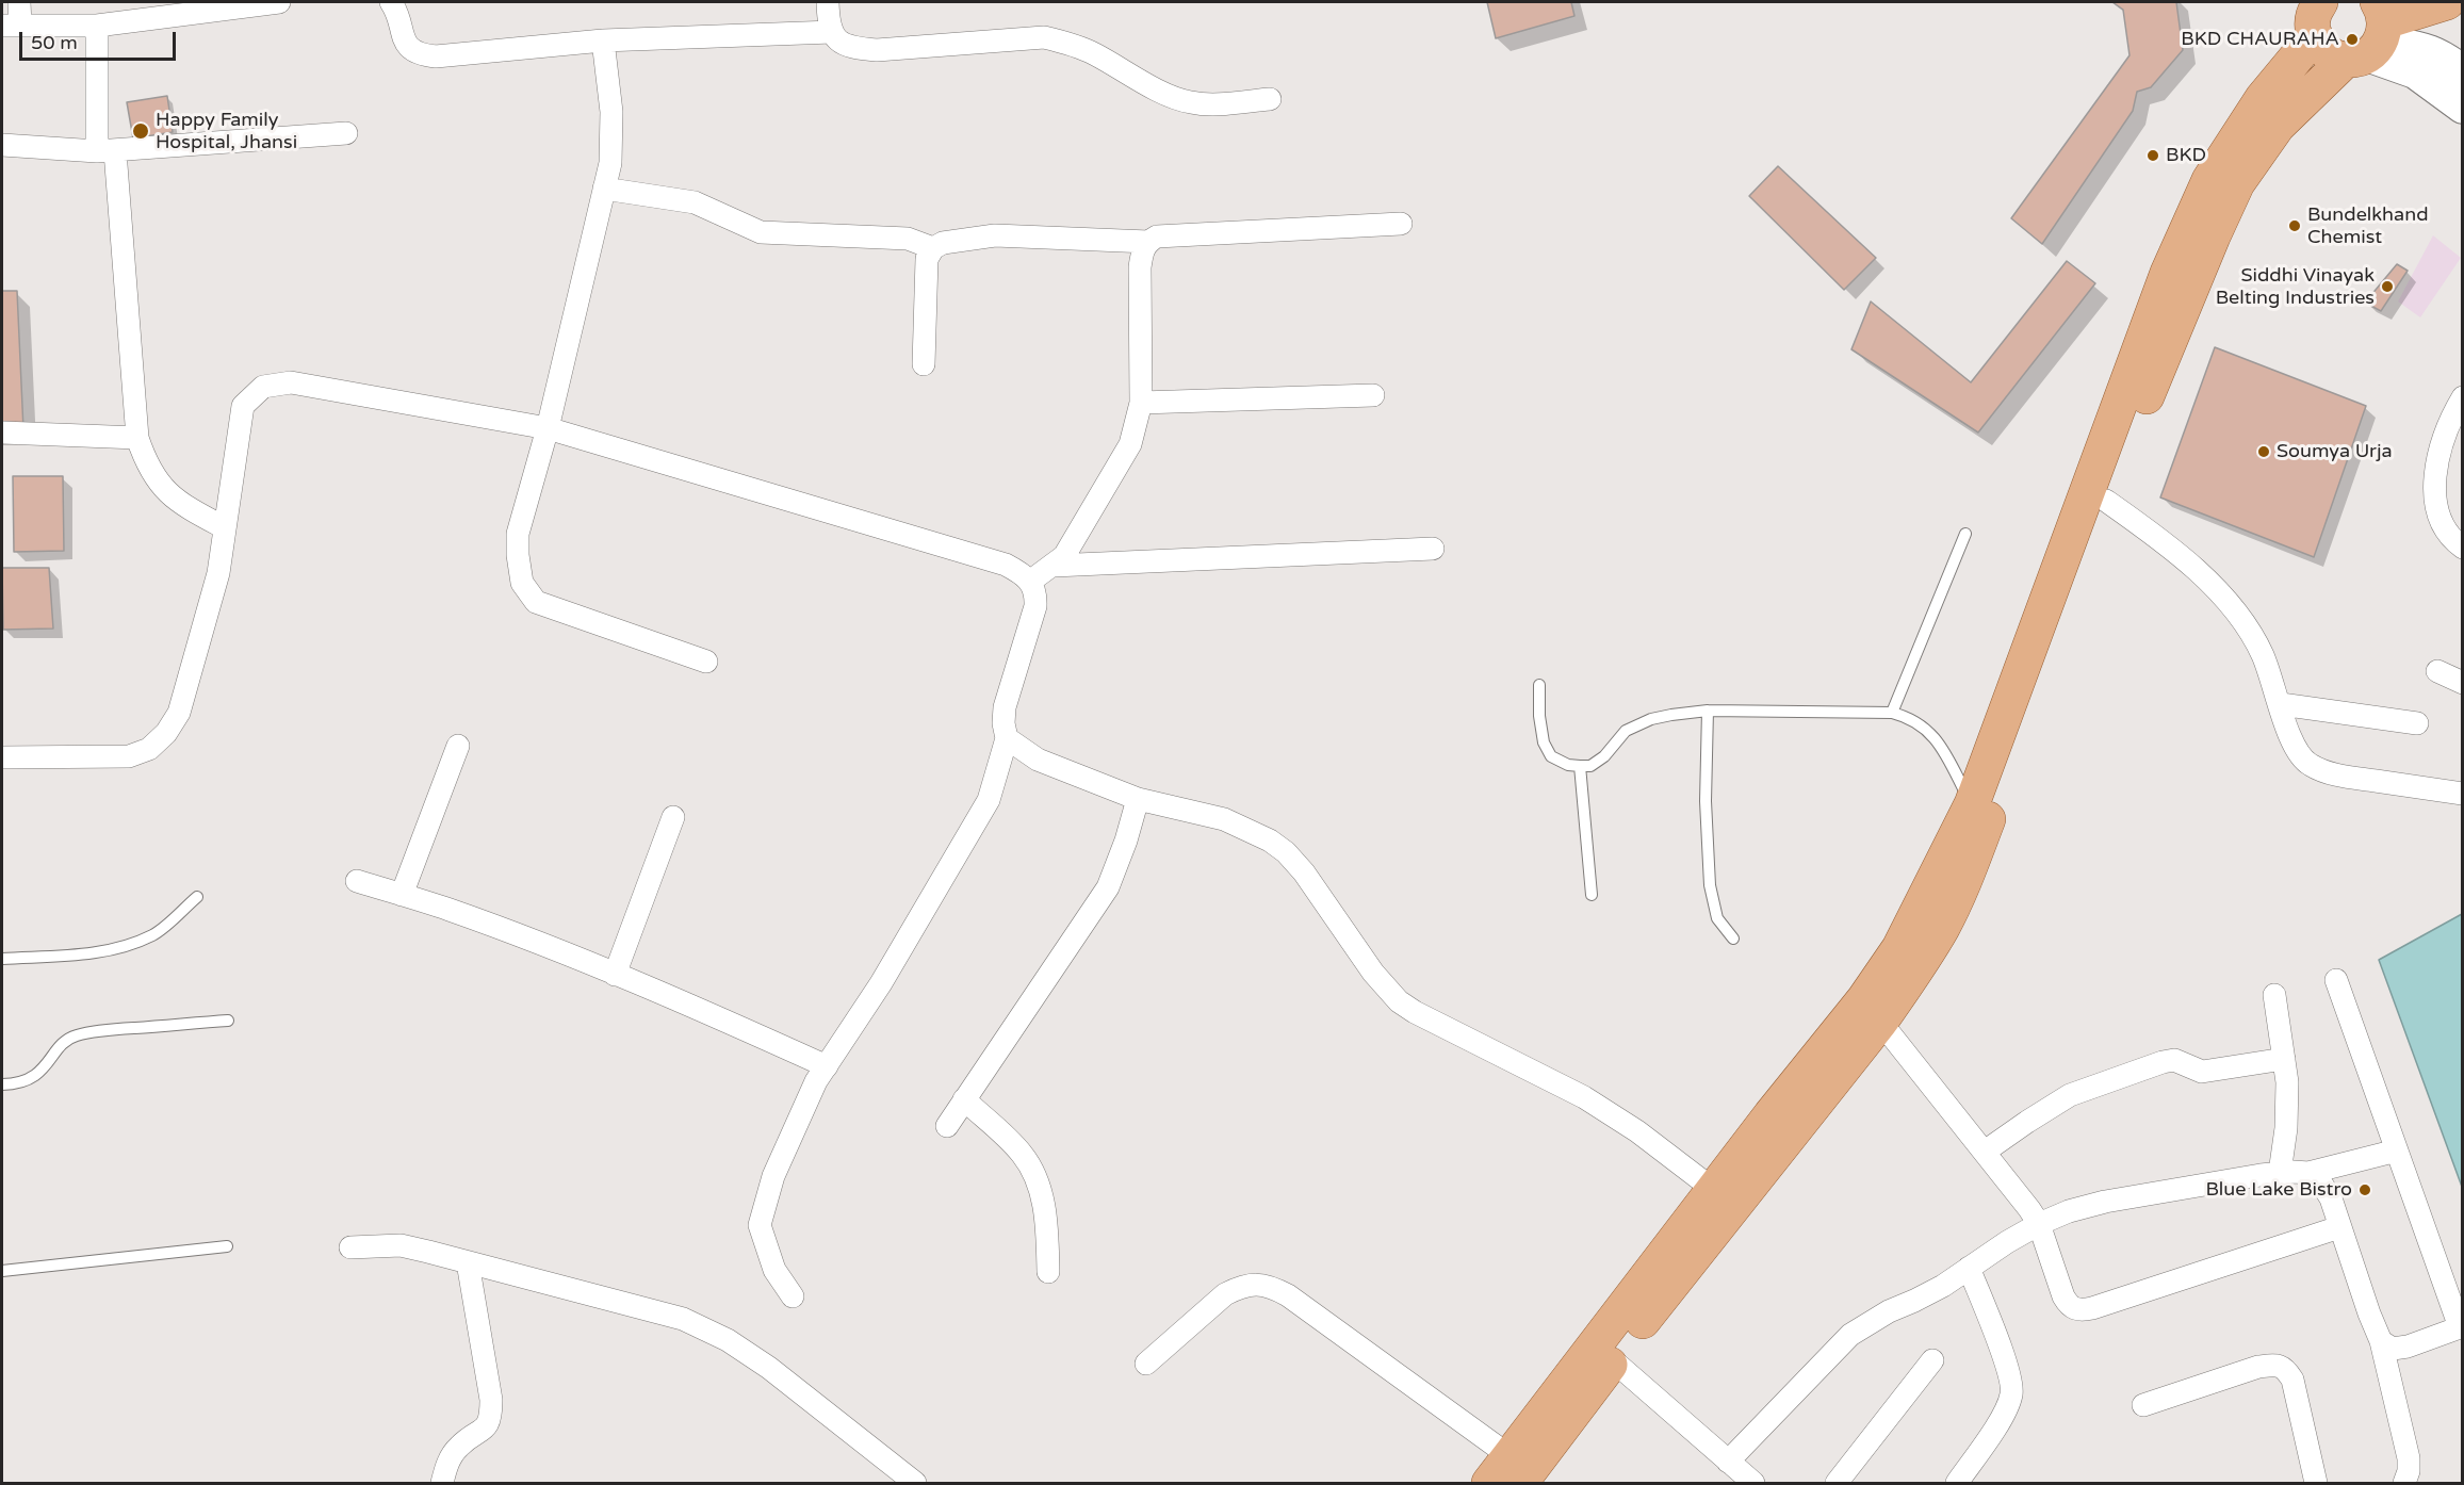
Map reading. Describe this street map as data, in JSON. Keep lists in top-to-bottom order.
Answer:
{
  "places": [
    "BKD CHAURAHA",
    "Happy Family Hospital, Jhansi",
    "BKD",
    "Bundelkhand Chemist",
    "Siddhi Vinayak Belting Industries",
    "Soumya Urja",
    "Blue Lake Bistro"
  ],
  "scale_bar": "50 m"
}
